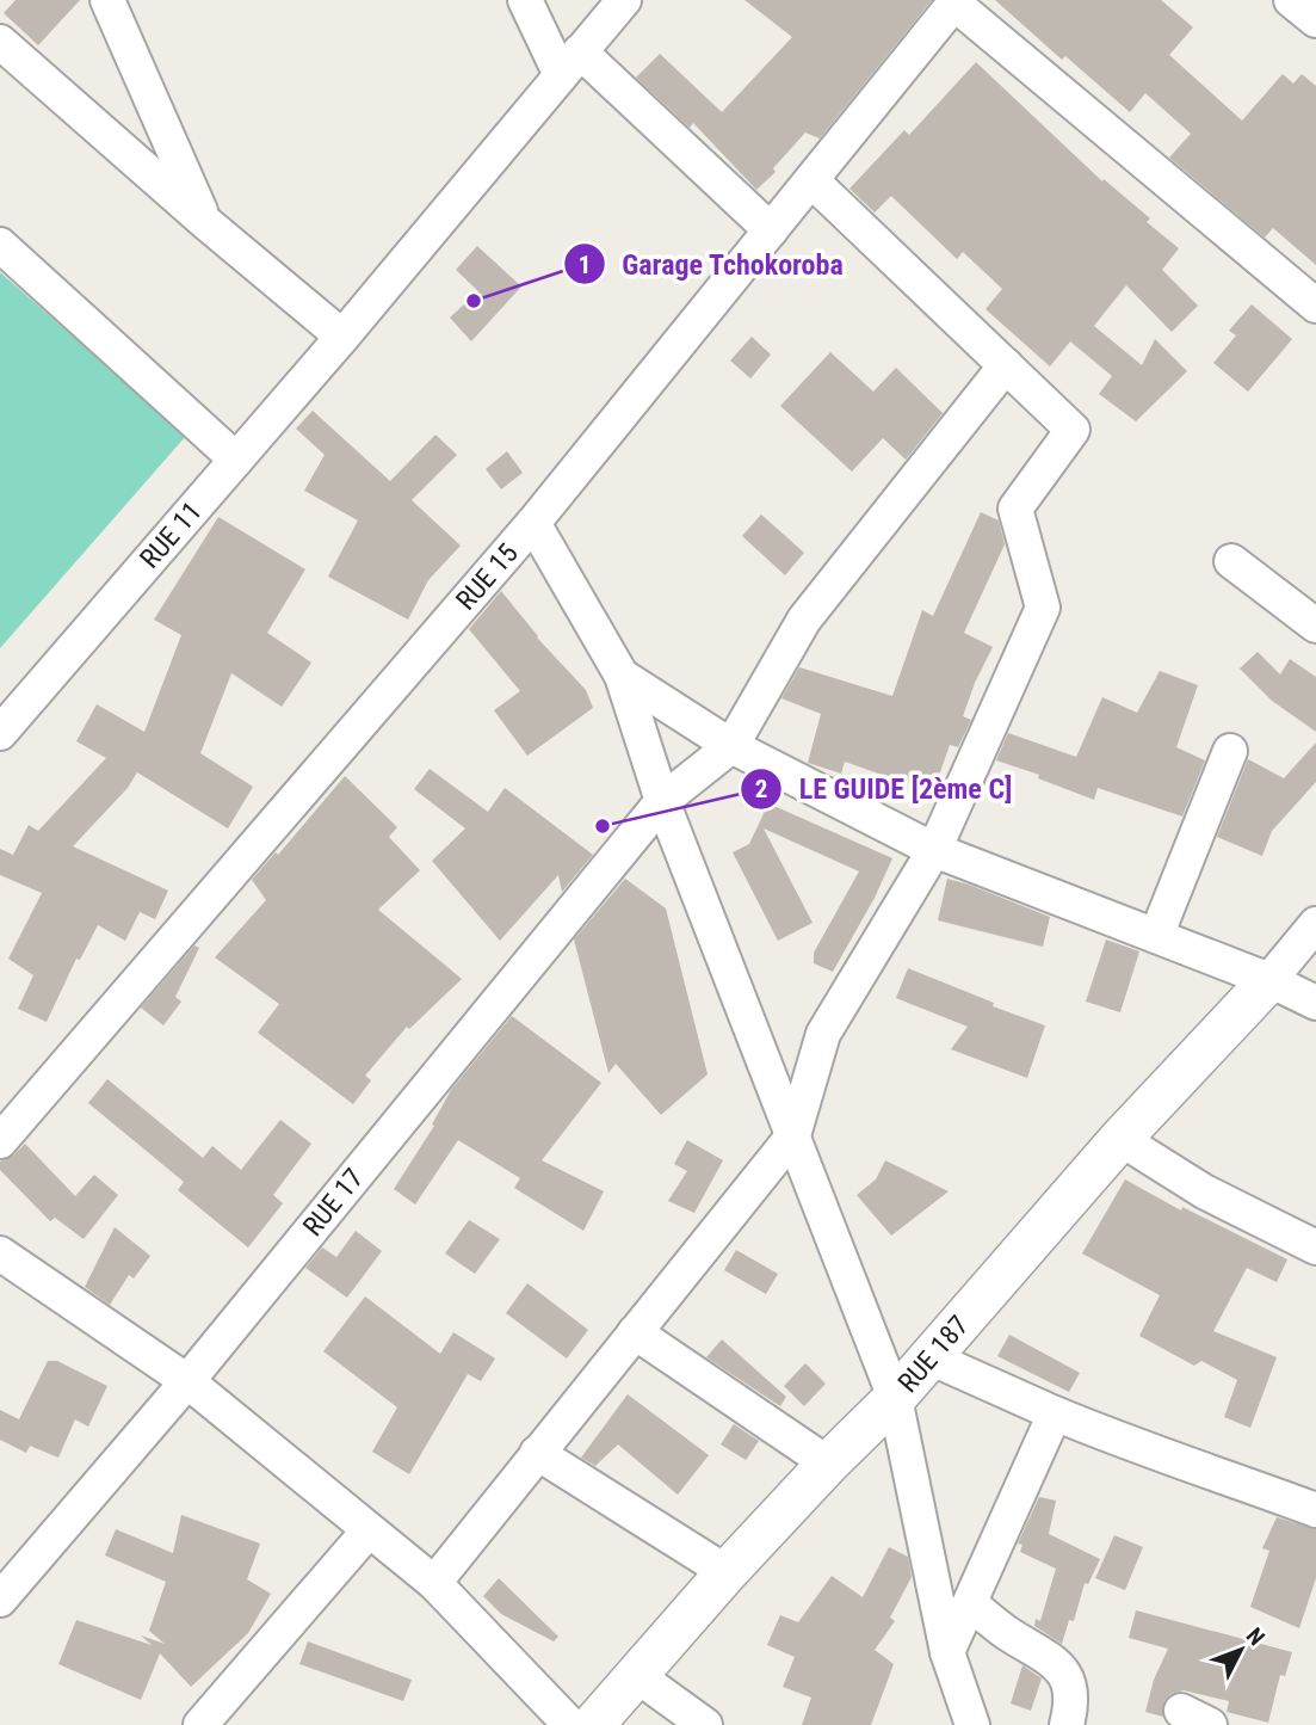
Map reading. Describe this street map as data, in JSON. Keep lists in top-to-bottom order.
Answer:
{
  "streets": {
    "street": [
      "RUE 11",
      "RUE 15",
      "RUE 17",
      "RUE 187"
    ]
  },
  "places": ["Garage Tchokoroba", "LE GUIDE [2ème C]"],
  "north": "top right"
}
